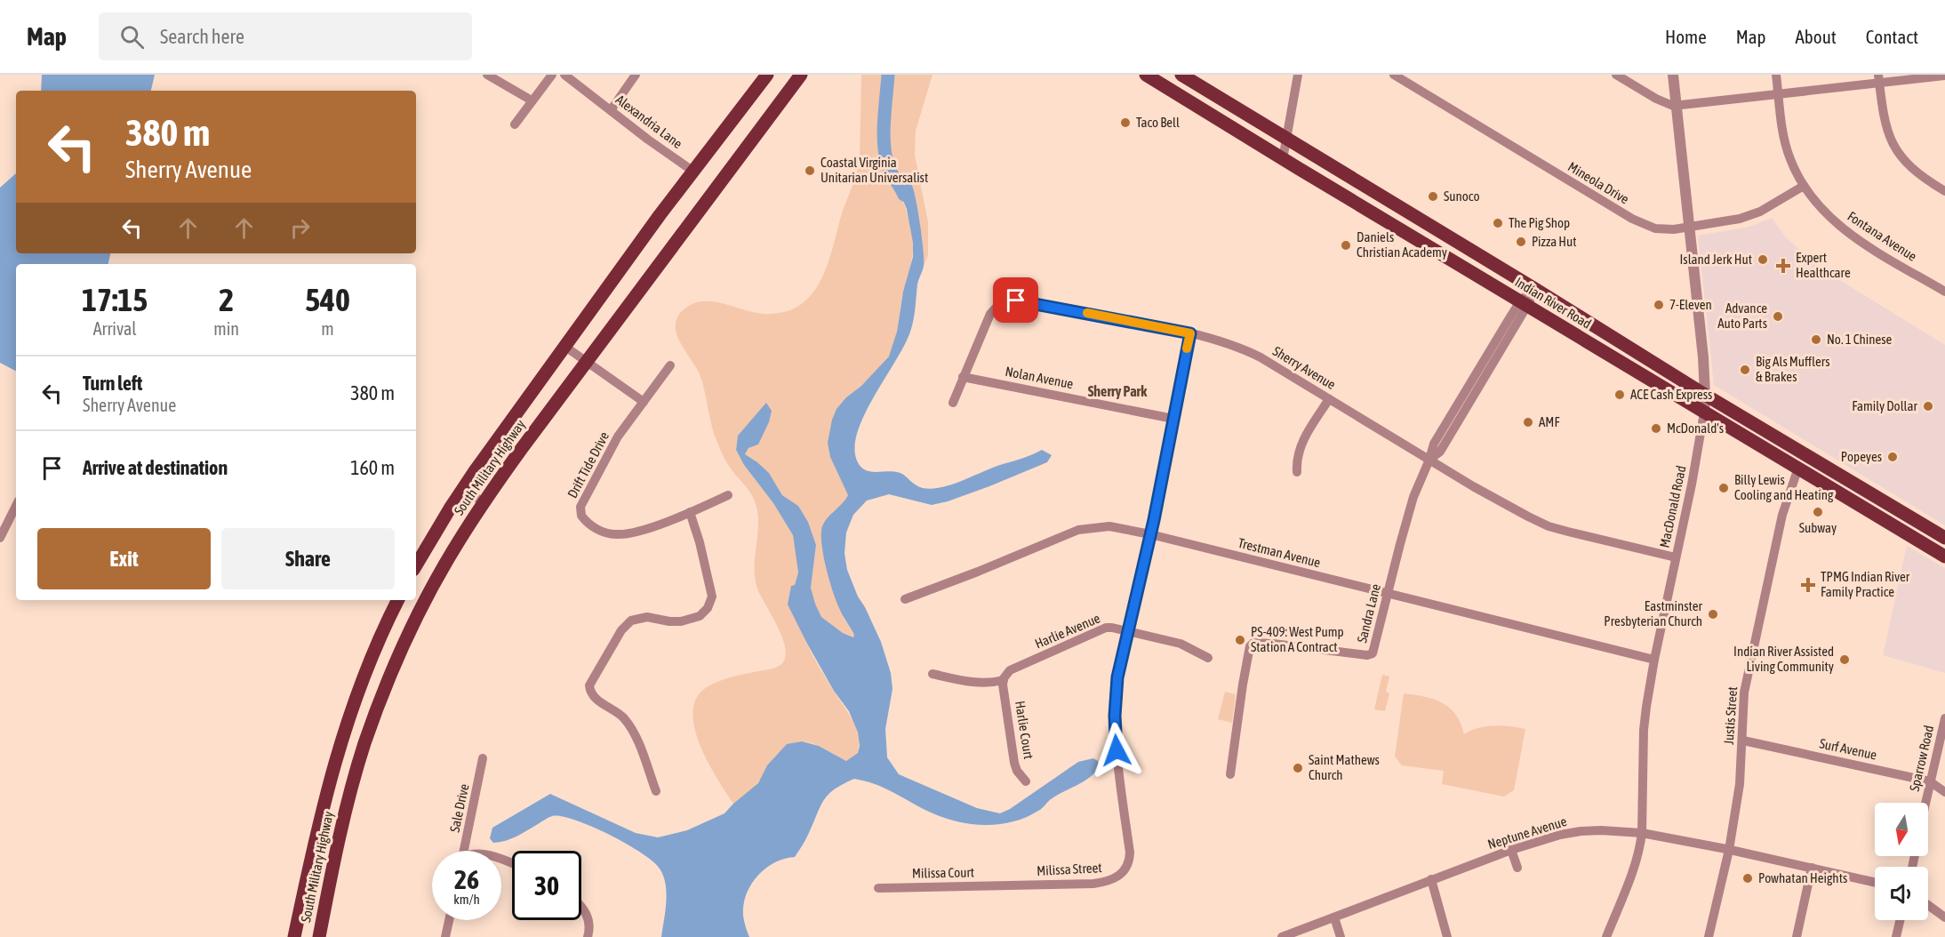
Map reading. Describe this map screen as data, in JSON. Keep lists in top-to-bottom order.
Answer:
{
  "streets": {
    "main road": ["Indian River Road", "South Military Highway"],
    "street": [
      "Alexandria Lane",
      "Mineola Drive",
      "Fontana Avenue",
      "Sherry Avenue",
      "Nolan Avenue",
      "Drift Tide Drive",
      "MacDonald Road",
      "Trestman Avenue",
      "Sandra Lane",
      "Harlie Avenue",
      "Justis Street",
      "Harlie Court",
      "Surf Avenue",
      "Sparrow Road",
      "Sale Drive",
      "Neptune Avenue",
      "Milissa Street",
      "Milissa Court"
    ]
  },
  "crossings": [
    ["Alexandria Lane", "South Military Highway"],
    ["Mineola Drive", "Fontana Avenue"],
    ["Mineola Drive", "MacDonald Road"],
    ["Indian River Road", "MacDonald Road"],
    ["Indian River Road", "Sandra Lane"],
    ["Indian River Road", "Justis Street"],
    ["Sherry Avenue", "Nolan Avenue"],
    ["Sherry Avenue", "MacDonald Road"],
    ["Sherry Avenue", "Sandra Lane"],
    ["Sherry Avenue", "Milissa Street"],
    ["Nolan Avenue", "Milissa Street"],
    ["MacDonald Road", "Trestman Avenue"],
    ["MacDonald Road", "Neptune Avenue"],
    ["Trestman Avenue", "Sandra Lane"],
    ["Trestman Avenue", "Milissa Street"],
    ["Harlie Avenue", "Harlie Court"],
    ["Harlie Avenue", "Milissa Street"],
    ["Justis Street", "Surf Avenue"],
    ["Justis Street", "Neptune Avenue"],
    ["Surf Avenue", "Sparrow Road"],
    ["Milissa Street", "Milissa Court"]
  ],
  "districts": ["Sherry Park"],
  "places": {
    "other": [
      "Taco Bell",
      "Coastal Virginia Unitarian Universalist",
      "Sunoco",
      "The Pig Shop",
      "Pizza Hut",
      "Daniels Christian Academy",
      "Island Jerk Hut",
      "7-Eleven",
      "Advance Auto Parts",
      "No. 1 Chinese",
      "Big Als Mufflers & Brakes",
      "ACE Cash Express",
      "Family Dollar",
      "AMF",
      "McDonald's",
      "Popeyes",
      "Billy Lewis Cooling and Heating",
      "Subway",
      "Eastminster Presbyterian Church",
      "PS-409: West Pump Station A Contract",
      "Indian River Assisted Living Community",
      "Saint Mathews Church",
      "Powhatan Heights"
    ],
    "health": ["Expert Healthcare", "TPMG Indian River Family Practice"]
  },
  "north": "bottom",
  "page": {
    "header": "Map",
    "search": "Search here",
    "nav": [
      "Home",
      "Map",
      "About",
      "Contact"
    ],
    "turn": ["380 m", "Sherry Avenue"],
    "eta": [
      "17:15",
      "Arrival",
      "2",
      "min",
      "540",
      "m"
    ],
    "list": [
      {
        "name": "Turn left",
        "note": "Sherry Avenue",
        "value": "380 m"
      },
      {
        "name": "Arrive at destination",
        "value": "160 m"
      }
    ],
    "buttons": ["Exit", "Share"],
    "speed": "26 km/h",
    "limit": "30"
  }
}
